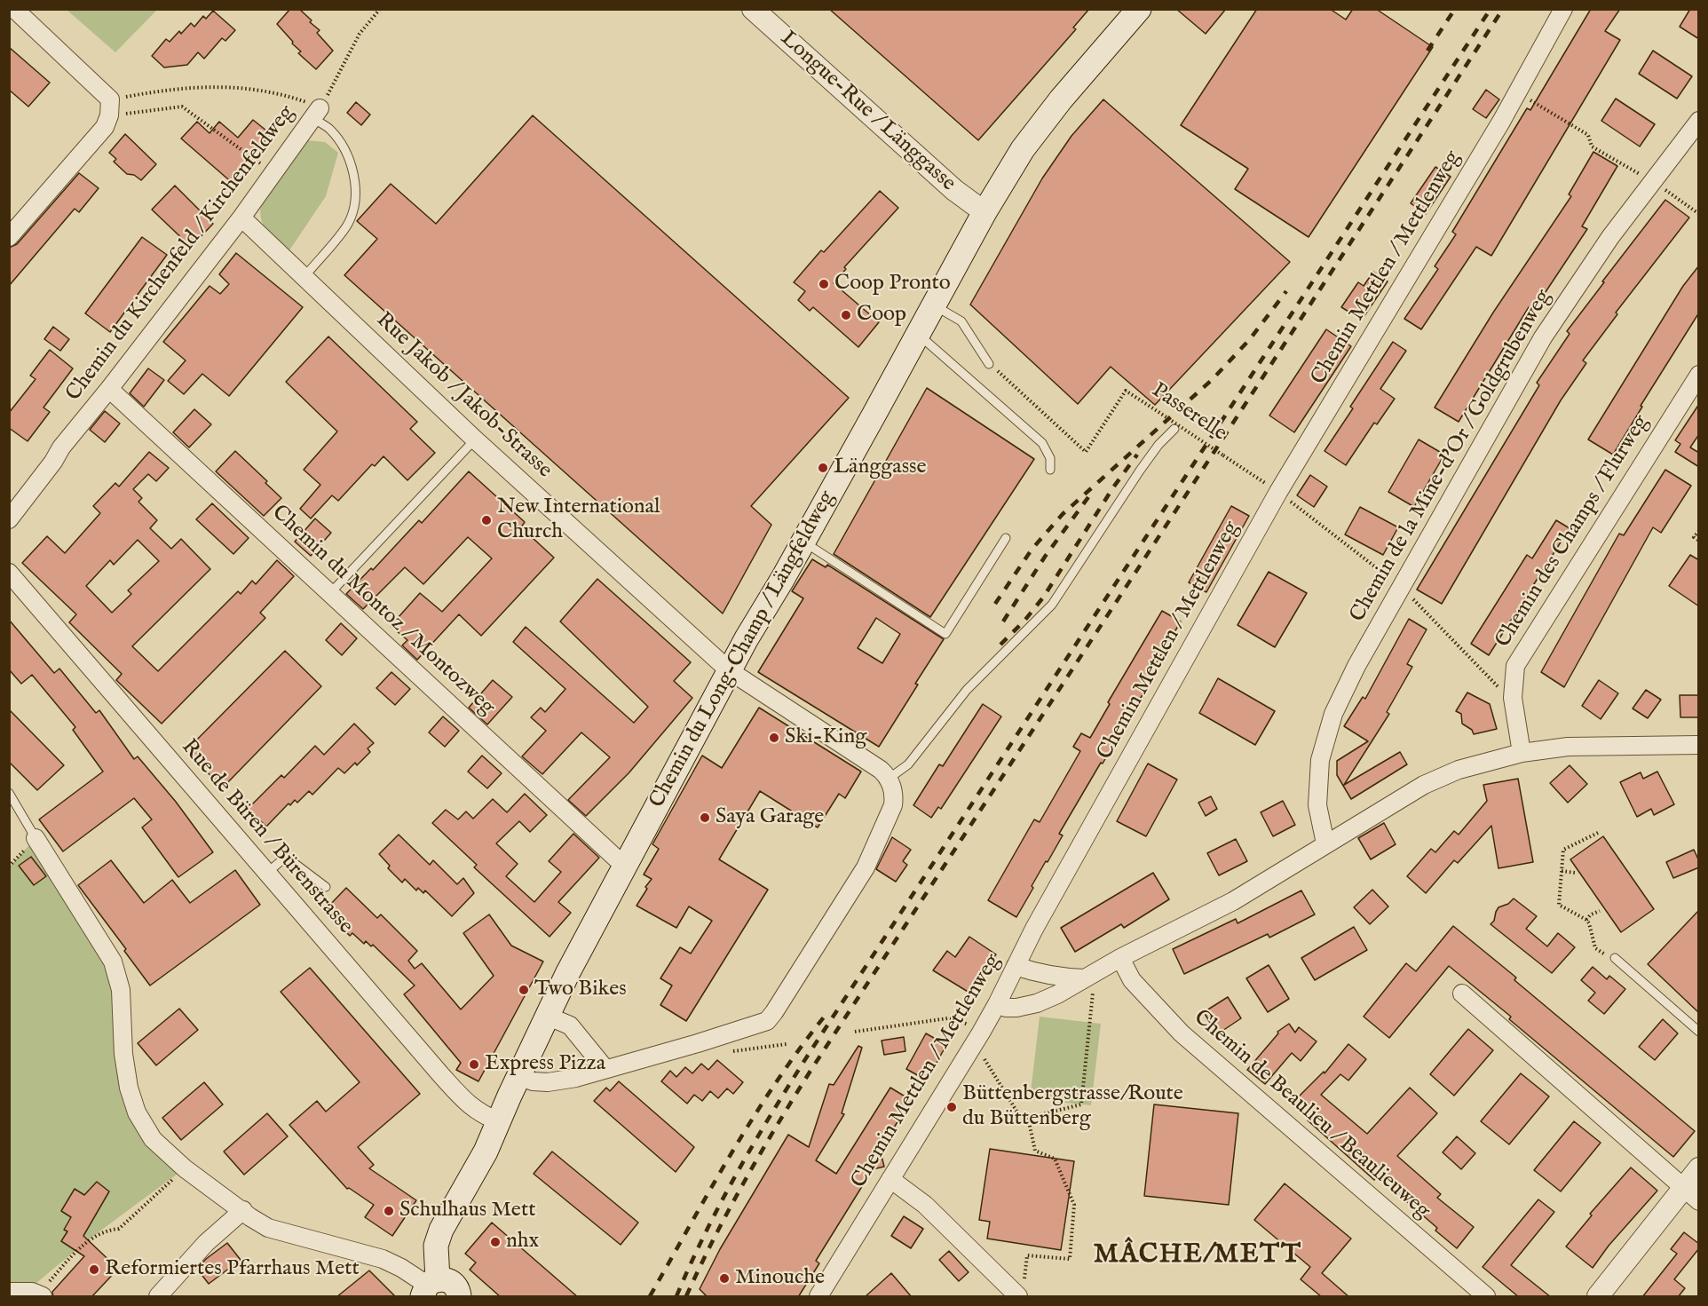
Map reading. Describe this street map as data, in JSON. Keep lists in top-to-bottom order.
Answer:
{
  "streets": {
    "main road": ["Chemin du Long-Champ / Längfeldweg"],
    "street": [
      "Longue-Rue / Länggasse",
      "Chemin du Kirchenfeld / Kirchenfeldweg",
      "Chemin Mettlen / Mettlenweg",
      "Rue Jakob / Jakob-Strasse",
      "Chemin de la Mine-d'Or / Goldgrubenweg",
      "Chemin des Champs / Flurweg",
      "Chemin du Montoz / Montozweg",
      "Rue de Büren / Bürenstrasse",
      "Chemin de Beaulieu / Beaulieuweg"
    ],
    "path": ["Passerelle"]
  },
  "crossings": [
    ["Longue-Rue / Länggasse", "Chemin du Long-Champ / Längfeldweg"],
    ["Chemin du Kirchenfeld / Kirchenfeldweg", "Rue Jakob / Jakob-Strasse"],
    ["Chemin du Kirchenfeld / Kirchenfeldweg", "Chemin du Montoz / Montozweg"],
    ["Rue Jakob / Jakob-Strasse", "Chemin du Long-Champ / Längfeldweg"],
    ["Chemin du Montoz / Montozweg", "Chemin du Long-Champ / Längfeldweg"],
    ["Chemin du Long-Champ / Längfeldweg", "Rue de Büren / Bürenstrasse"]
  ],
  "districts": ["MÂCHE/METT"],
  "places": [
    "Coop Pronto",
    "Coop",
    "Länggasse",
    "New International Church",
    "Ski-King",
    "Saya Garage",
    "Two Bikes",
    "Express Pizza",
    "Büttenbergstrasse/Route du Büttenberg",
    "Schulhaus Mett",
    "nhx",
    "Reformiertes Pfarrhaus Mett",
    "Minouche"
  ]
}
